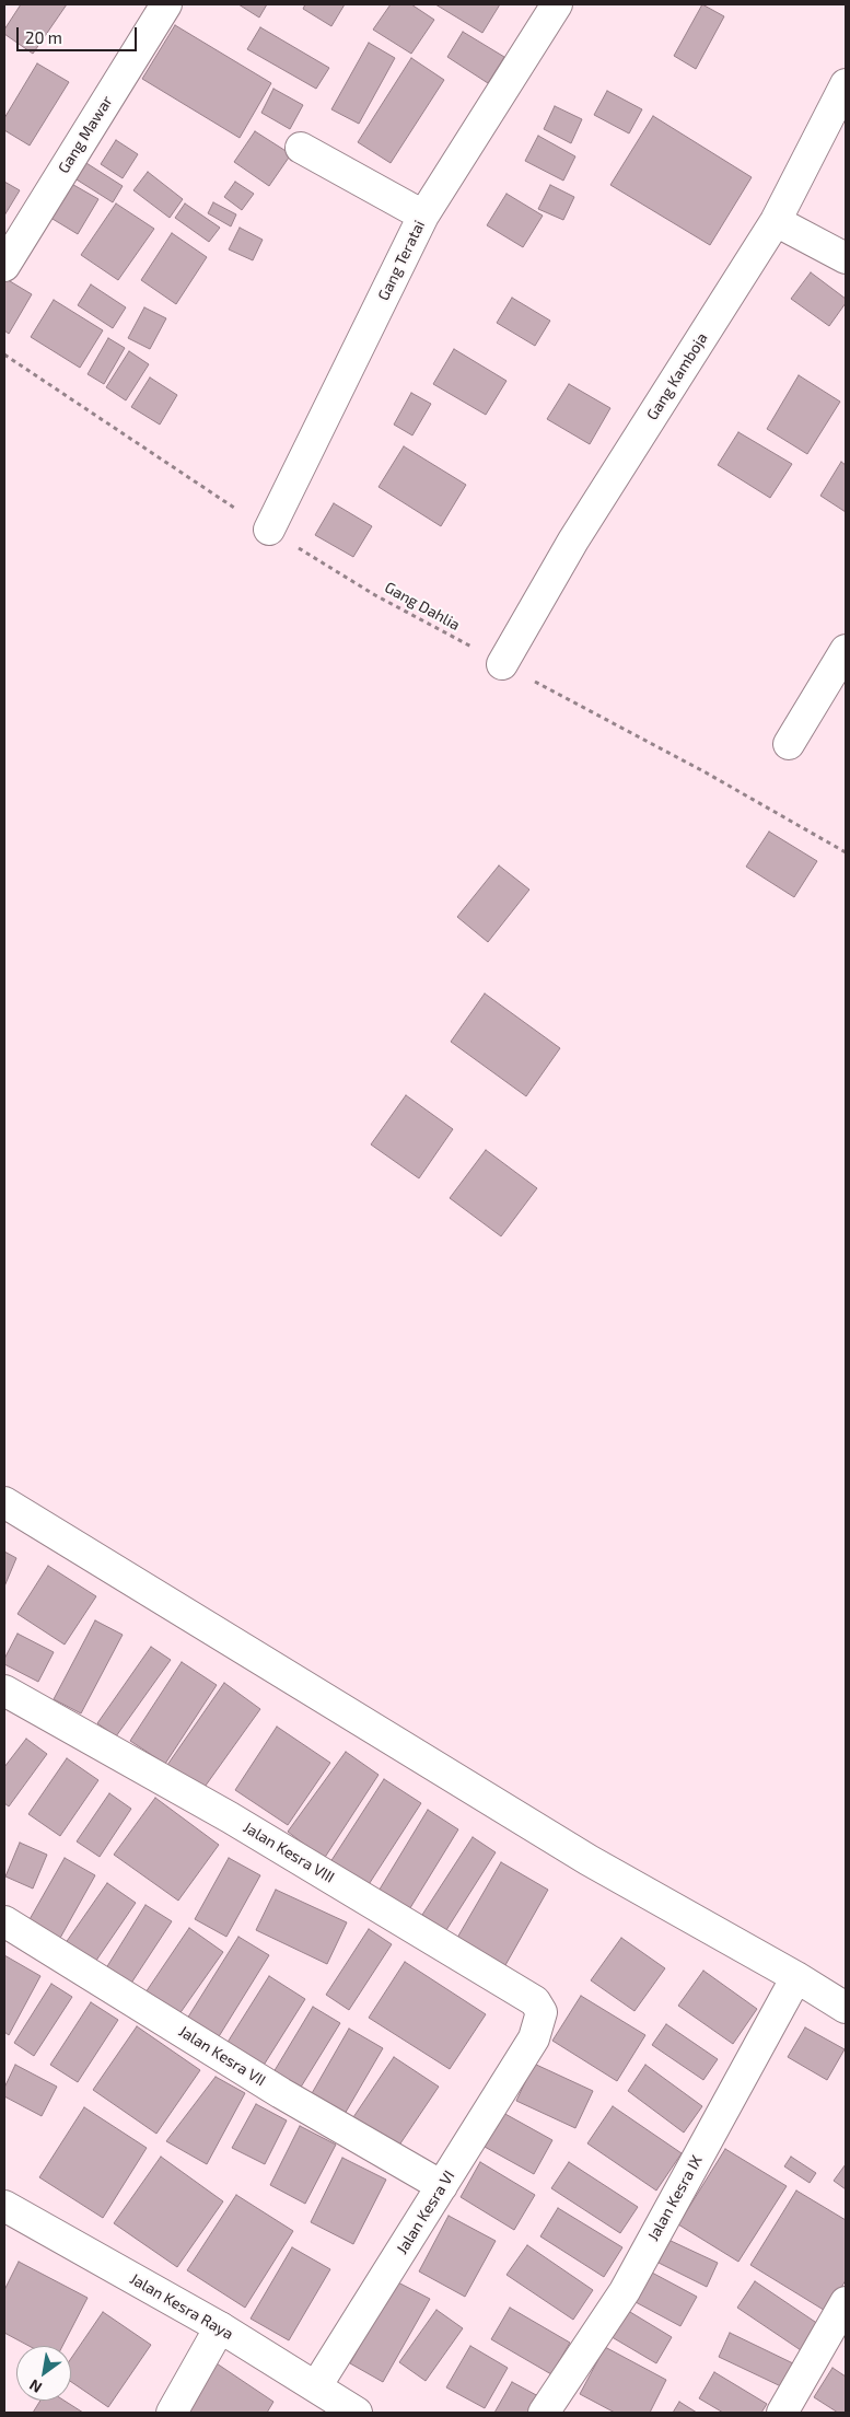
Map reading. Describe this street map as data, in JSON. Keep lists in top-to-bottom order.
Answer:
{
  "streets": {
    "street": [
      "Gang Mawar",
      "Gang Teratai",
      "Gang Kamboja",
      "Jalan Kesra VIII",
      "Jalan Kesra VII",
      "Jalan Kesra IX",
      "Jalan Kesra VI",
      "Jalan Kesra Raya"
    ],
    "path": ["Gang Dahlia"]
  },
  "crossings": [
    ["Gang Teratai", "Gang Dahlia"],
    ["Gang Kamboja", "Gang Dahlia"],
    ["Jalan Kesra VIII", "Jalan Kesra VI"],
    ["Jalan Kesra VII", "Jalan Kesra VI"],
    ["Jalan Kesra VI", "Jalan Kesra Raya"]
  ],
  "scale_bar": "20 m",
  "north": "bottom left"
}
